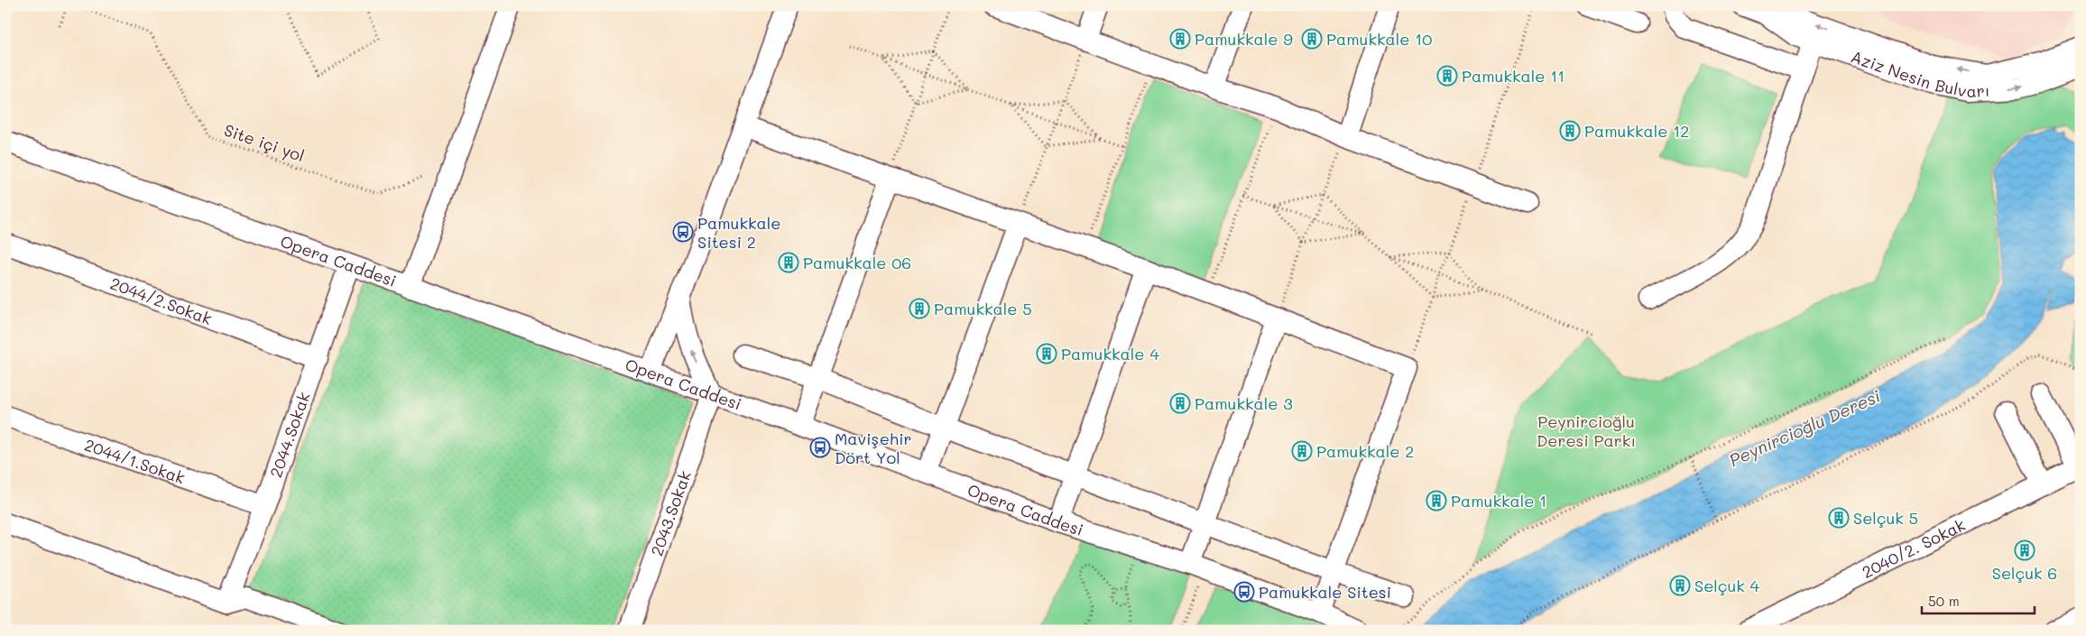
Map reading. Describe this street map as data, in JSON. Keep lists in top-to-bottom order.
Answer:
{
  "streets": {
    "street": [
      "Aziz Nesin Bulvarı",
      "Opera Caddesi",
      "2044/2.Sokak",
      "2044.Sokak",
      "2044/1.Sokak",
      "2043.Sokak",
      "2040/2. Sokak"
    ],
    "path": ["Site içi yol"]
  },
  "crossings": [
    ["Opera Caddesi", "2044.Sokak"],
    ["Opera Caddesi", "2043.Sokak"],
    ["2044/2.Sokak", "2044.Sokak"],
    ["2044.Sokak", "2044/1.Sokak"]
  ],
  "water": ["Peynircioğlu Deresi"],
  "parks": ["Peynircioğlu Deresi Parkı"],
  "places": {
    "building": [
      "Pamukkale 9",
      "Pamukkale 10",
      "Pamukkale 11",
      "Pamukkale 12",
      "Pamukkale 06",
      "Pamukkale 5",
      "Pamukkale 4",
      "Pamukkale 3",
      "Pamukkale 2",
      "Pamukkale 1",
      "Selçuk 5",
      "Selçuk 6",
      "Selçuk 4"
    ],
    "bus stop": ["Pamukkale Sitesi 2", "Mavişehir Dört Yol", "Pamukkale Sitesi"]
  },
  "scale_bar": "50 m"
}
